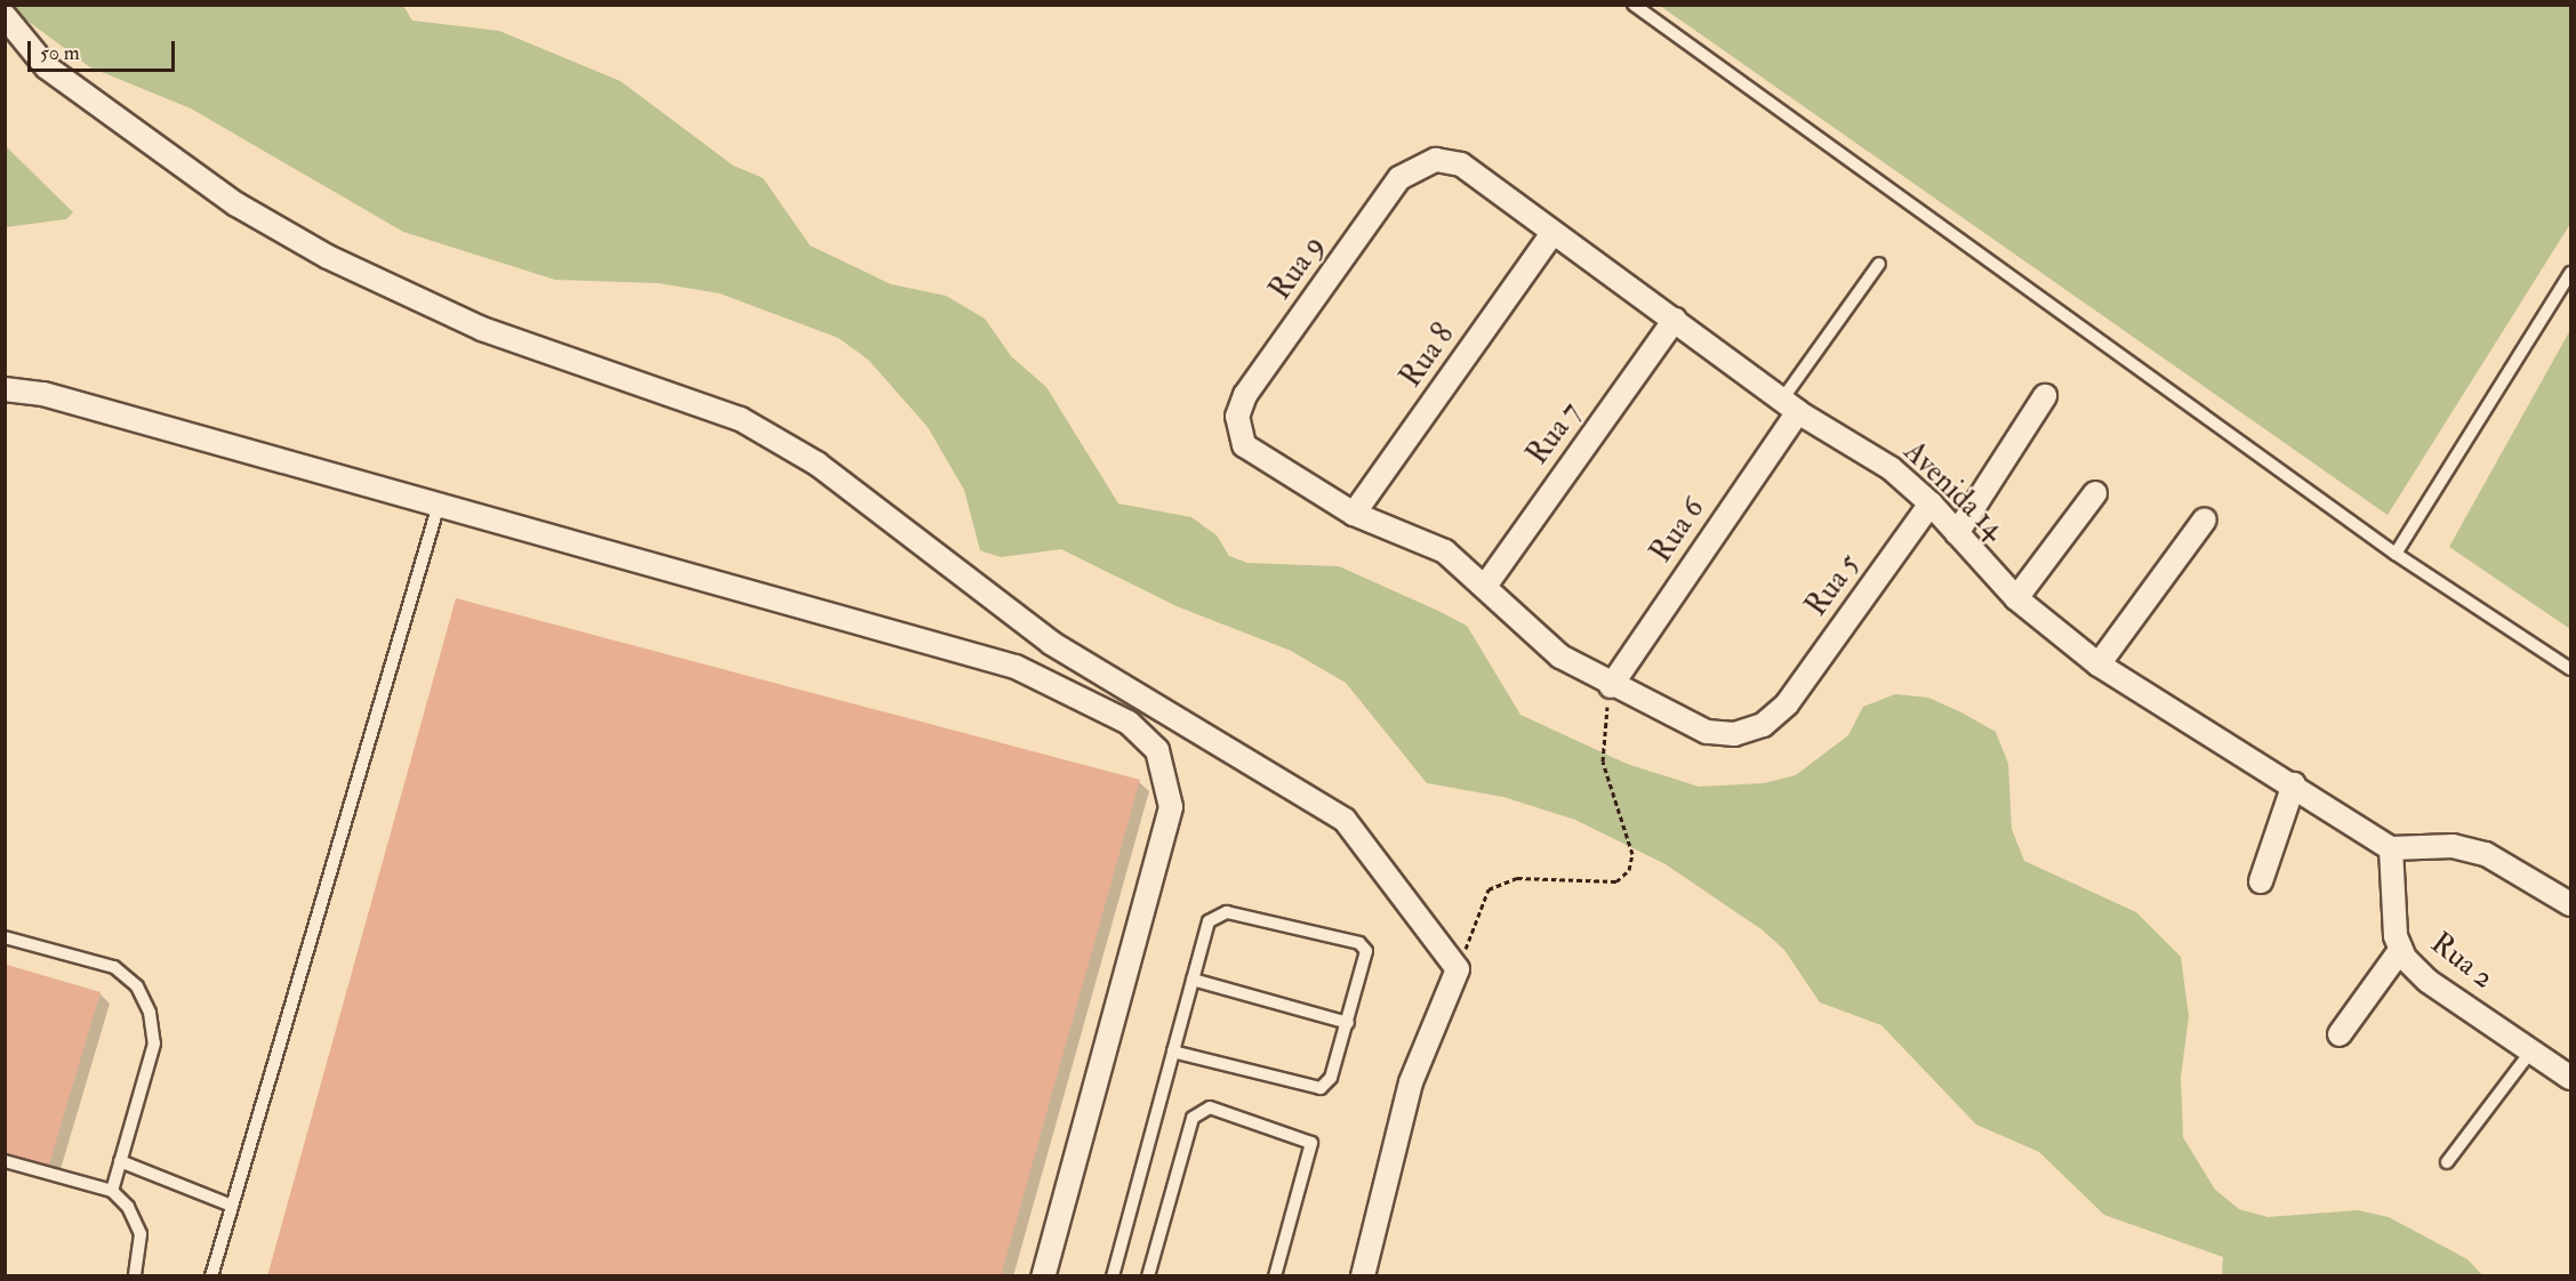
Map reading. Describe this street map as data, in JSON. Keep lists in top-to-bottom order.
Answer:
{
  "streets": {
    "street": [
      "Rua 9",
      "Rua 8",
      "Rua 7",
      "Avenida 14",
      "Rua 6",
      "Rua 5",
      "Rua 2"
    ]
  },
  "crossings": [
    ["Rua 9", "Avenida 14"],
    ["Rua 9", "Rua 5"],
    ["Rua 8", "Avenida 14"],
    ["Rua 8", "Rua 5"],
    ["Rua 7", "Avenida 14"],
    ["Rua 7", "Rua 5"],
    ["Avenida 14", "Rua 6"],
    ["Avenida 14", "Rua 5"],
    ["Avenida 14", "Rua 2"],
    ["Rua 6", "Rua 5"]
  ],
  "scale_bar": "50 m"
}
